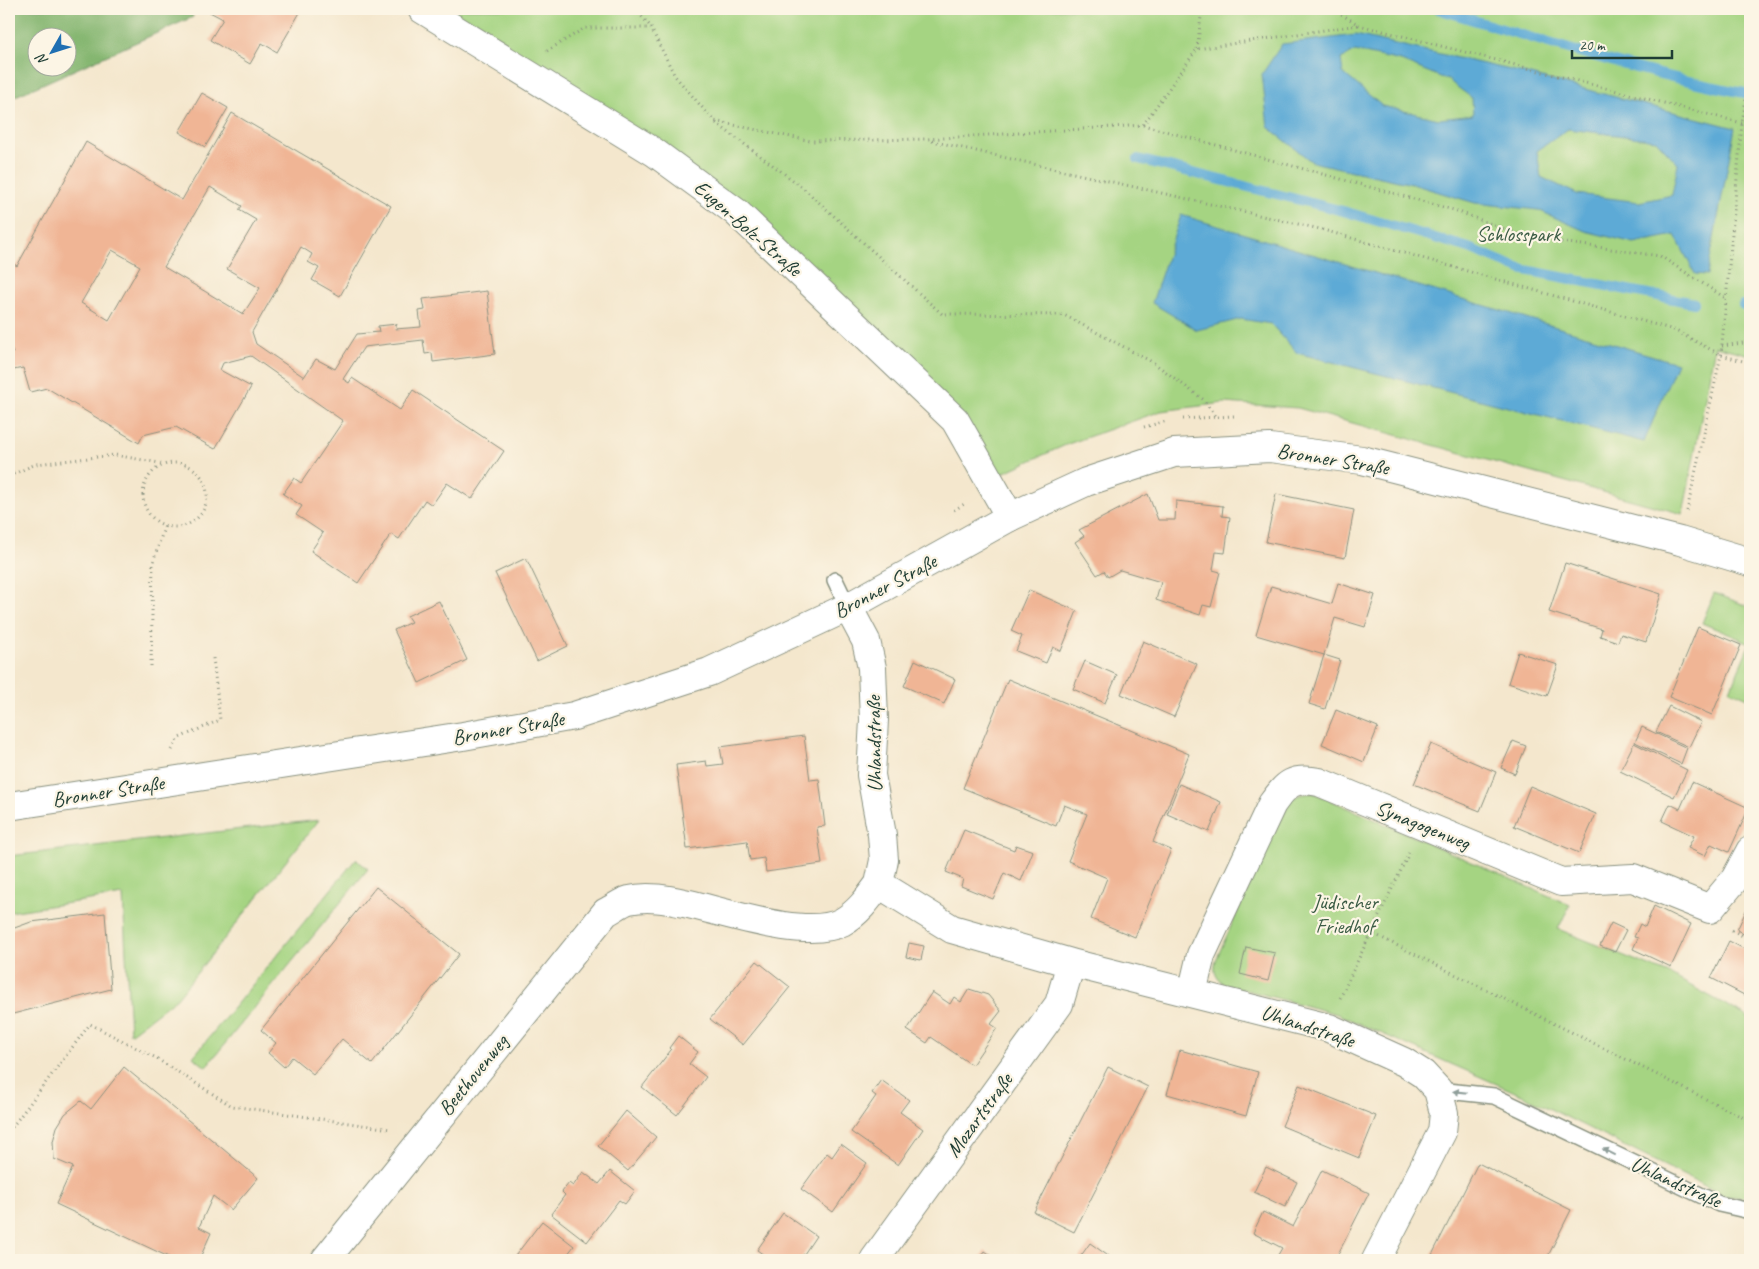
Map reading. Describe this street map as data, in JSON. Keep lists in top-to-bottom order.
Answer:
{
  "streets": {
    "street": [
      "Eugen-Bolz-Straße",
      "Bronner Straße",
      "Uhlandstraße",
      "Synagogenweg",
      "Beethovenweg",
      "Mozartstraße"
    ]
  },
  "crossings": [
    ["Eugen-Bolz-Straße", "Bronner Straße"],
    ["Bronner Straße", "Uhlandstraße"],
    ["Uhlandstraße", "Synagogenweg"],
    ["Uhlandstraße", "Beethovenweg"],
    ["Uhlandstraße", "Mozartstraße"]
  ],
  "parks": ["Schlosspark", "Jüdischer Friedhof"],
  "scale_bar": "20 m",
  "north": "bottom left"
}
